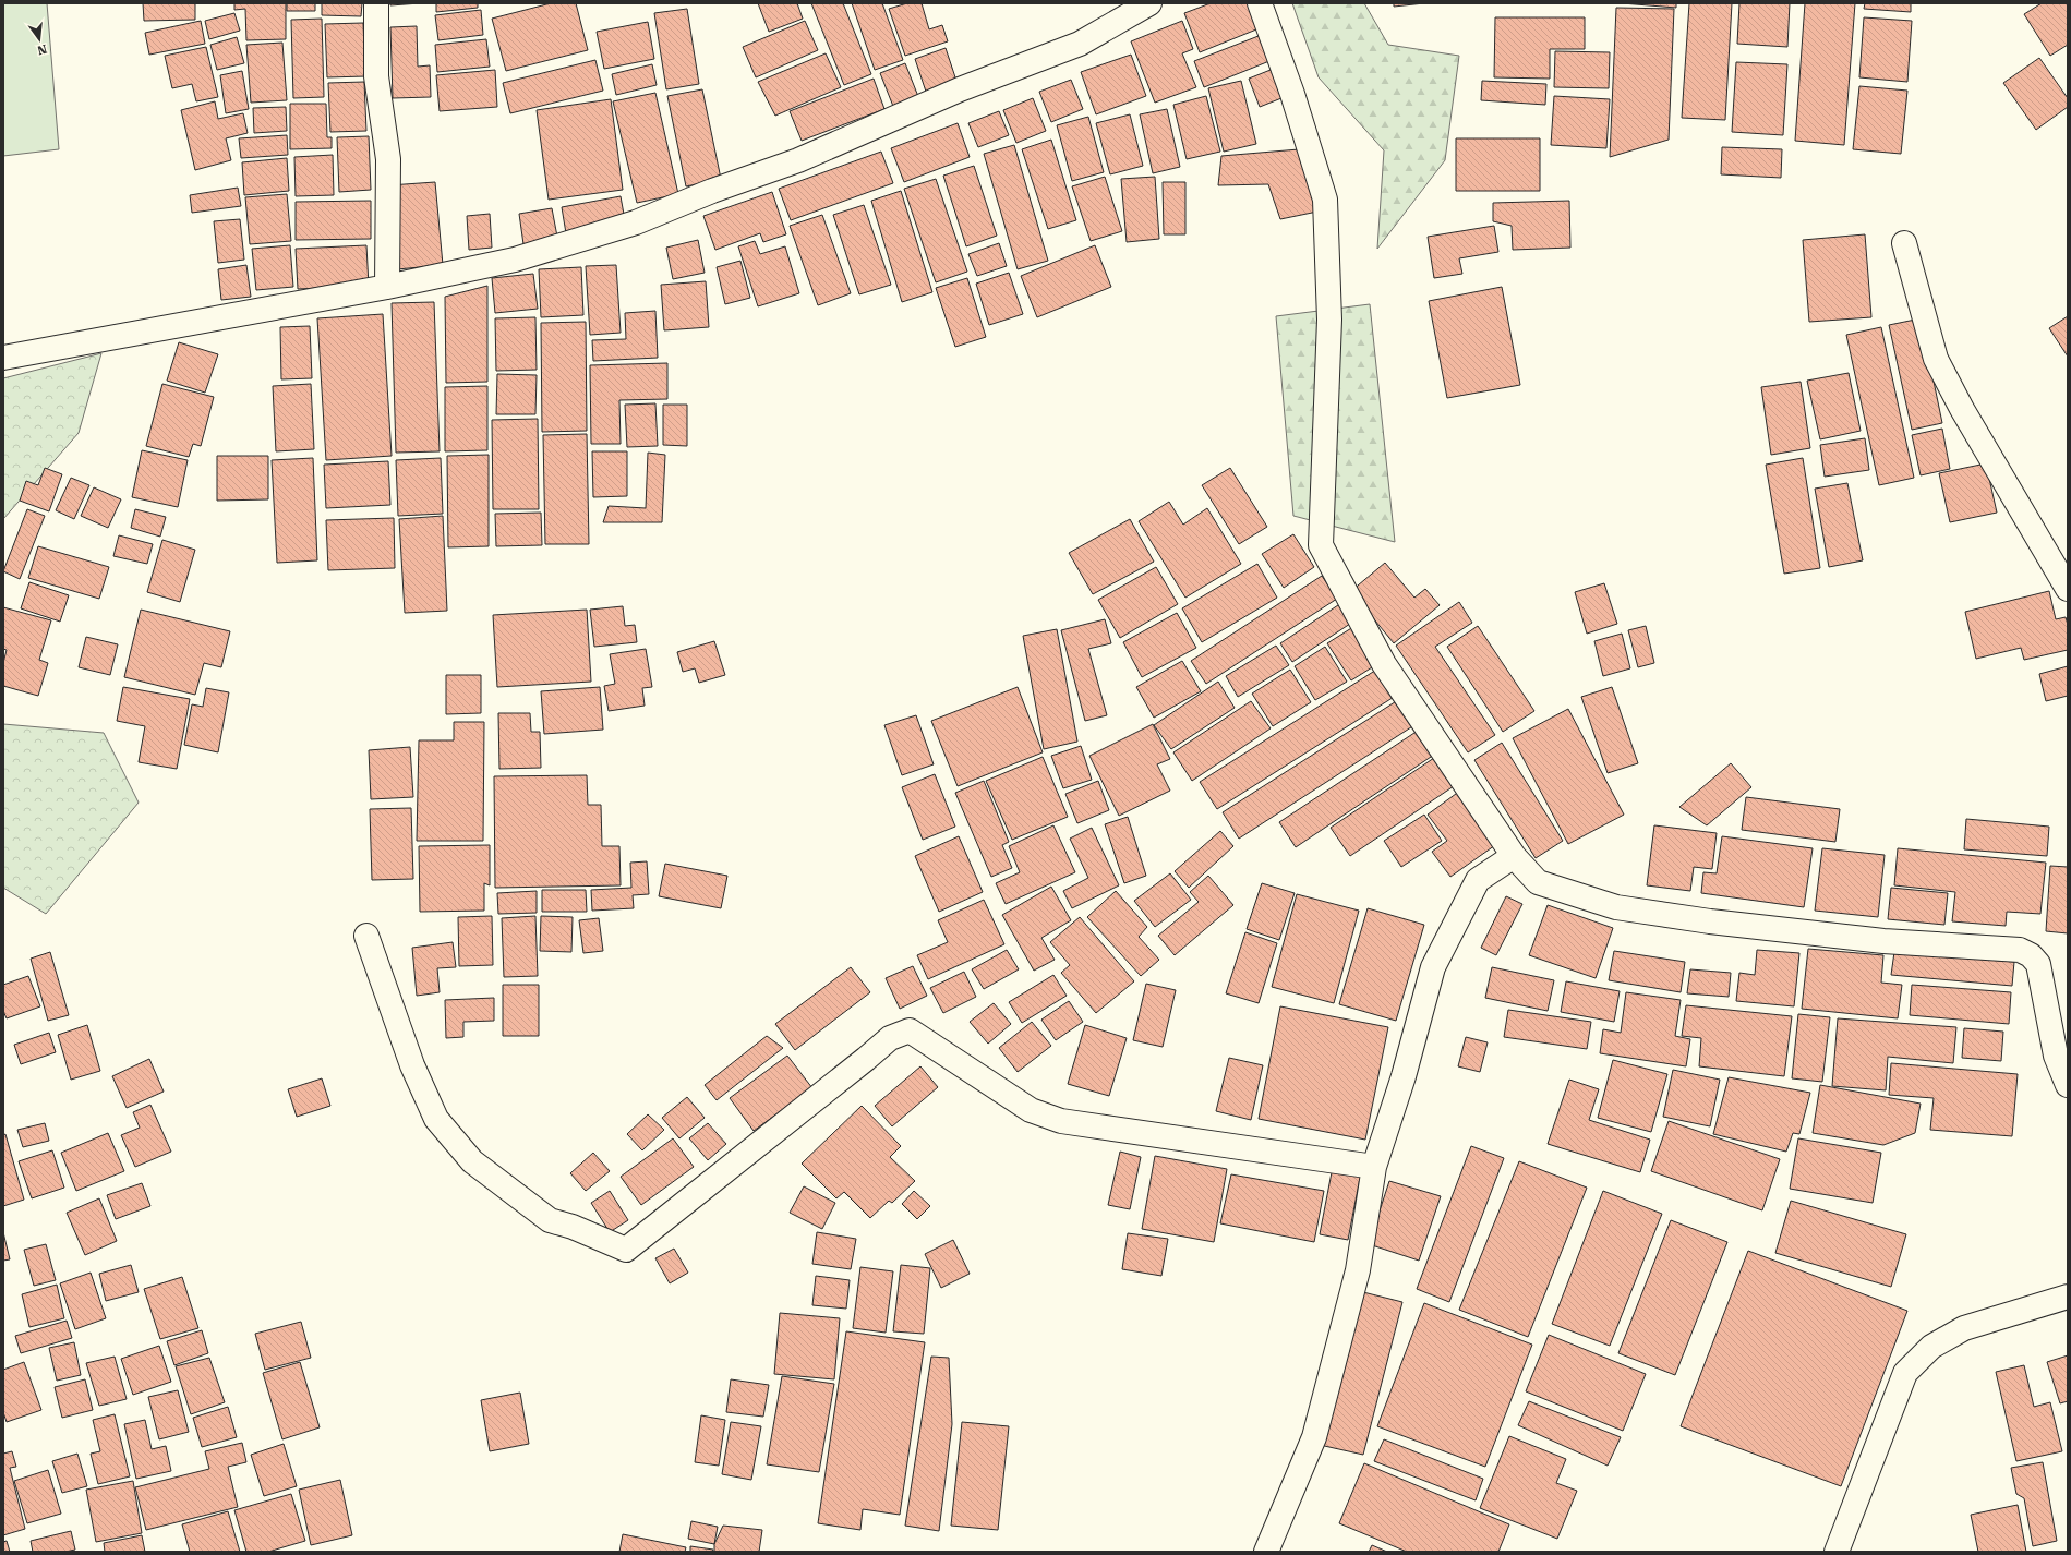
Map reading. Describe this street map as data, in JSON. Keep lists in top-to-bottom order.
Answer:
{
  "north": "bottom"
}
